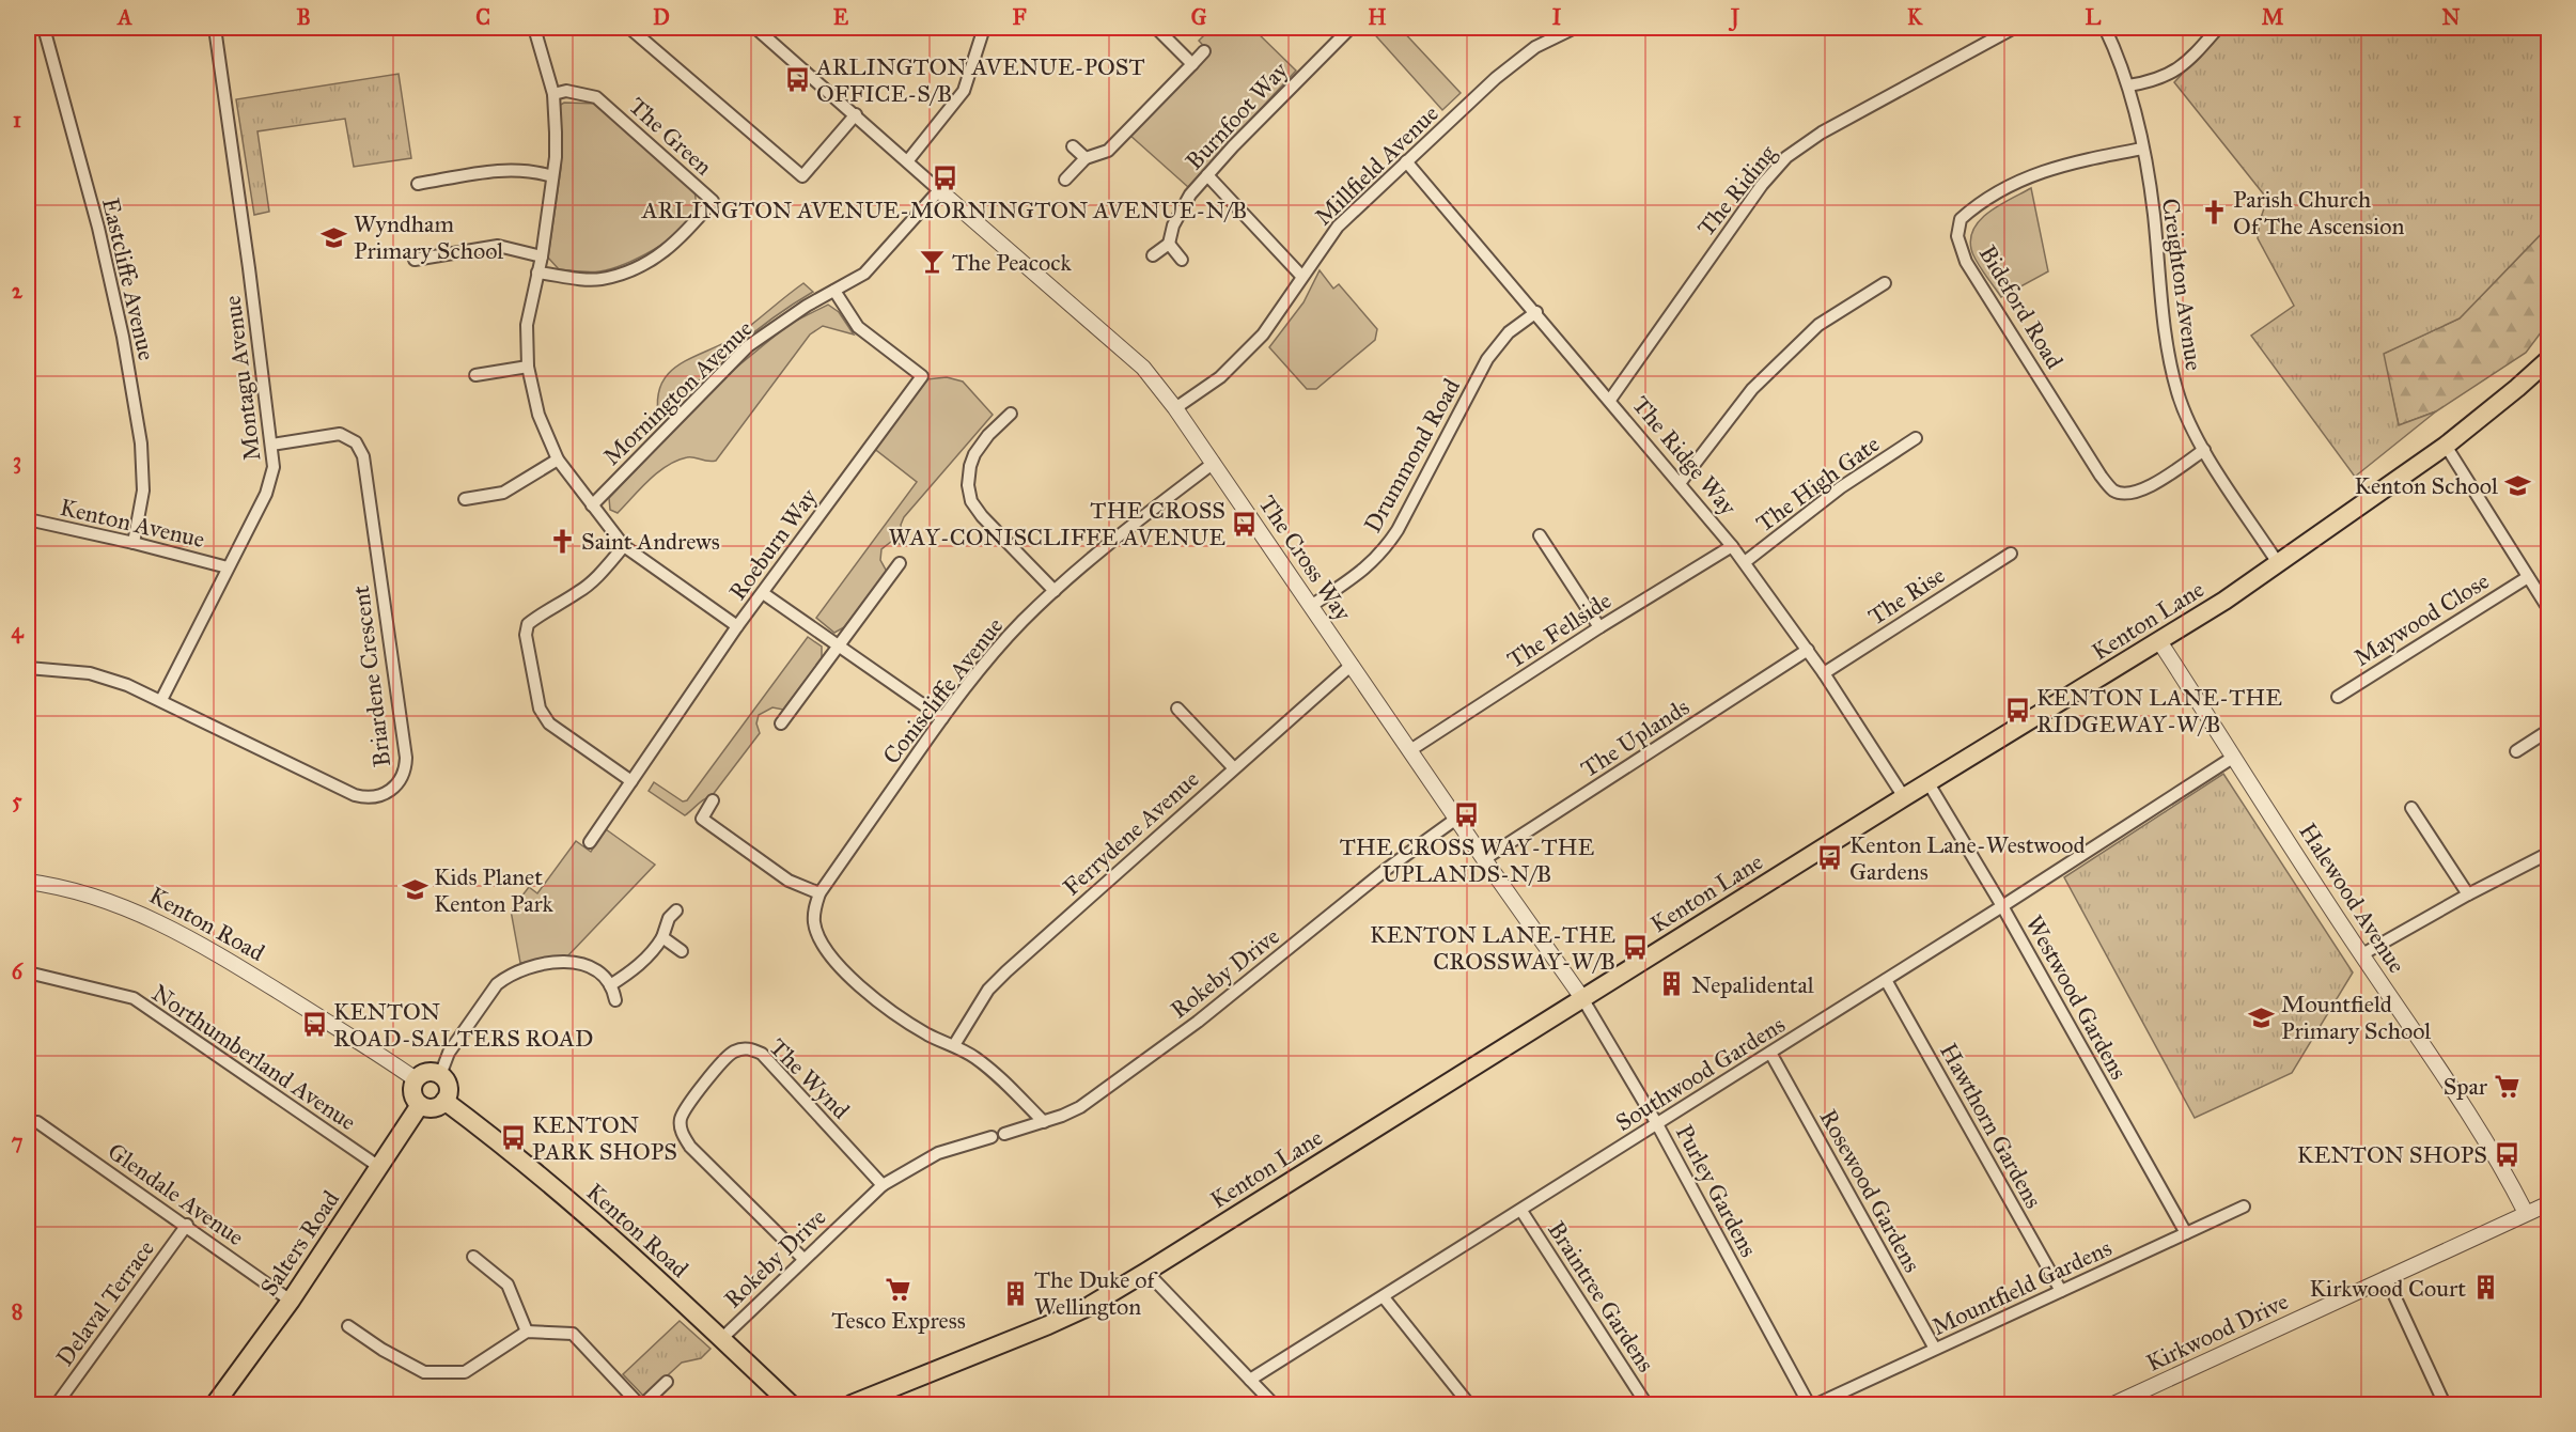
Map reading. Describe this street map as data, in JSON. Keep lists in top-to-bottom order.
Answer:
{
  "streets": {
    "main road": ["Kenton Lane", "Kenton Road", "Salters Road"],
    "street": [
      "Burnfoot Way",
      "The Green",
      "Millfield Avenue",
      "The Riding",
      "Eastcliffe Avenue",
      "Creighton Avenue",
      "Bideford Road",
      "Montagu Avenue",
      "Mornington Avenue",
      "Drummond Road",
      "The Ridge Way",
      "The High Gate",
      "Kenton Avenue",
      "Roeburn Way",
      "The Cross Way",
      "The Rise",
      "Maywood Close",
      "The Fellside",
      "Briardene Crescent",
      "Coniscliffe Avenue",
      "The Uplands",
      "Ferrydene Avenue",
      "Halewood Avenue",
      "Rokeby Drive",
      "Westwood Gardens",
      "Northumberland Avenue",
      "Southwood Gardens",
      "The Wynd",
      "Hawthorn Gardens",
      "Purley Gardens",
      "Rosewood Gardens",
      "Glendale Avenue",
      "Mountfield Gardens",
      "Braintree Gardens",
      "Delaval Terrace",
      "Kirkwood Drive"
    ]
  },
  "crossings": [
    ["Millfield Avenue", "The Ridge Way"],
    ["Millfield Avenue", "The Cross Way"],
    ["The Riding", "The Ridge Way"],
    ["Eastcliffe Avenue", "Kenton Avenue"],
    ["Creighton Avenue", "Bideford Road"],
    ["Creighton Avenue", "Kenton Lane"],
    ["Montagu Avenue", "Kenton Avenue"],
    ["Montagu Avenue", "Briardene Crescent"],
    ["Mornington Avenue", "Roeburn Way"],
    ["Mornington Avenue", "The Cross Way"],
    ["Drummond Road", "The Ridge Way"],
    ["Drummond Road", "The Cross Way"],
    ["The Ridge Way", "The High Gate"],
    ["The Ridge Way", "The Rise"],
    ["The Ridge Way", "Kenton Lane"],
    ["The Ridge Way", "The Fellside"],
    ["The Ridge Way", "The Uplands"],
    ["The Cross Way", "Kenton Lane"],
    ["The Cross Way", "The Fellside"],
    ["The Cross Way", "Coniscliffe Avenue"],
    ["The Cross Way", "The Uplands"],
    ["The Cross Way", "Ferrydene Avenue"],
    ["The Cross Way", "Rokeby Drive"],
    ["The Cross Way", "Purley Gardens"],
    ["Kenton Lane", "Halewood Avenue"],
    ["Kenton Lane", "Westwood Gardens"],
    ["Kenton Lane", "Purley Gardens"],
    ["Halewood Avenue", "Southwood Gardens"],
    ["Halewood Avenue", "Kirkwood Drive"],
    ["Kenton Road", "Rokeby Drive"],
    ["Kenton Road", "Salters Road"],
    ["Rokeby Drive", "The Wynd"],
    ["Westwood Gardens", "Southwood Gardens"],
    ["Westwood Gardens", "Mountfield Gardens"],
    ["Northumberland Avenue", "Salters Road"],
    ["Southwood Gardens", "Hawthorn Gardens"],
    ["Southwood Gardens", "Purley Gardens"],
    ["Southwood Gardens", "Rosewood Gardens"],
    ["Southwood Gardens", "Braintree Gardens"],
    ["Hawthorn Gardens", "Mountfield Gardens"],
    ["Rosewood Gardens", "Mountfield Gardens"],
    ["Glendale Avenue", "Salters Road"],
    ["Glendale Avenue", "Delaval Terrace"]
  ],
  "places": {
    "bus stop": [
      "ARLINGTON AVENUE-POST OFFICE-S/B",
      "ARLINGTON AVENUE-MORNINGTON AVENUE-N/B",
      "THE CROSS WAY-CONISCLIFFE AVENUE",
      "KENTON LANE-THE RIDGEWAY-W/B",
      "THE CROSS WAY-THE UPLANDS-N/B",
      "Kenton Lane-Westwood Gardens",
      "KENTON LANE-THE CROSSWAY-W/B",
      "KENTON ROAD-SALTERS ROAD",
      "KENTON PARK SHOPS",
      "KENTON SHOPS"
    ],
    "church": ["Parish Church Of The Ascension", "Saint Andrews"],
    "school or university": [
      "Wyndham Primary School",
      "Kenton School",
      "Kids Planet Kenton Park",
      "Mountfield Primary School"
    ],
    "bar": ["The Peacock"],
    "building": ["Nepalidental", "Kirkwood Court", "The Duke of Wellington"],
    "supermarket": ["Spar", "Tesco Express"]
  },
  "grid": {
    "columns": [
      "A",
      "B",
      "C",
      "D",
      "E",
      "F",
      "G",
      "H",
      "I",
      "J",
      "K",
      "L",
      "M",
      "N"
    ],
    "rows": [
      "1",
      "2",
      "3",
      "4",
      "5",
      "6",
      "7",
      "8"
    ]
  }
}
